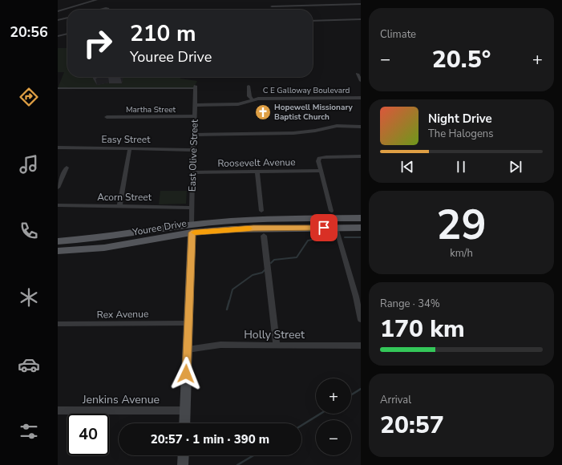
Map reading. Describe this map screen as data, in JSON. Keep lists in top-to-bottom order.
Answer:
{
  "streets": {
    "main road": ["Youree Drive"],
    "street": [
      "C E Galloway Boulevard",
      "Martha Street",
      "Easy Street",
      "East Olive Street",
      "Roosevelt Avenue",
      "Acorn Street",
      "Rex Avenue",
      "Holly Street",
      "Jenkins Avenue"
    ]
  },
  "crossings": [
    ["C E Galloway Boulevard", "East Olive Street"],
    ["Martha Street", "East Olive Street"],
    ["Easy Street", "East Olive Street"],
    ["East Olive Street", "Roosevelt Avenue"],
    ["East Olive Street", "Acorn Street"],
    ["East Olive Street", "Youree Drive"],
    ["East Olive Street", "Rex Avenue"],
    ["East Olive Street", "Holly Street"],
    ["East Olive Street", "Jenkins Avenue"]
  ],
  "places": {
    "church": ["Hopewell Missionary Baptist Church"]
  },
  "page": {
    "tabs": "20:56",
    "tile": [
      "Climate",
      ["29", "km/h"],
      ["Range · 34%", "170 km"],
      ["Arrival", "20:57"]
    ],
    "turn": ["210 m", "Youree Drive"],
    "heat": ["−", "20.5°", "+"],
    "song": ["Night Drive", "The Halogens"],
    "map_buttons": ["+", "−"],
    "limit": "40",
    "trip": "20:57 · 1 min · 390 m"
  }
}
